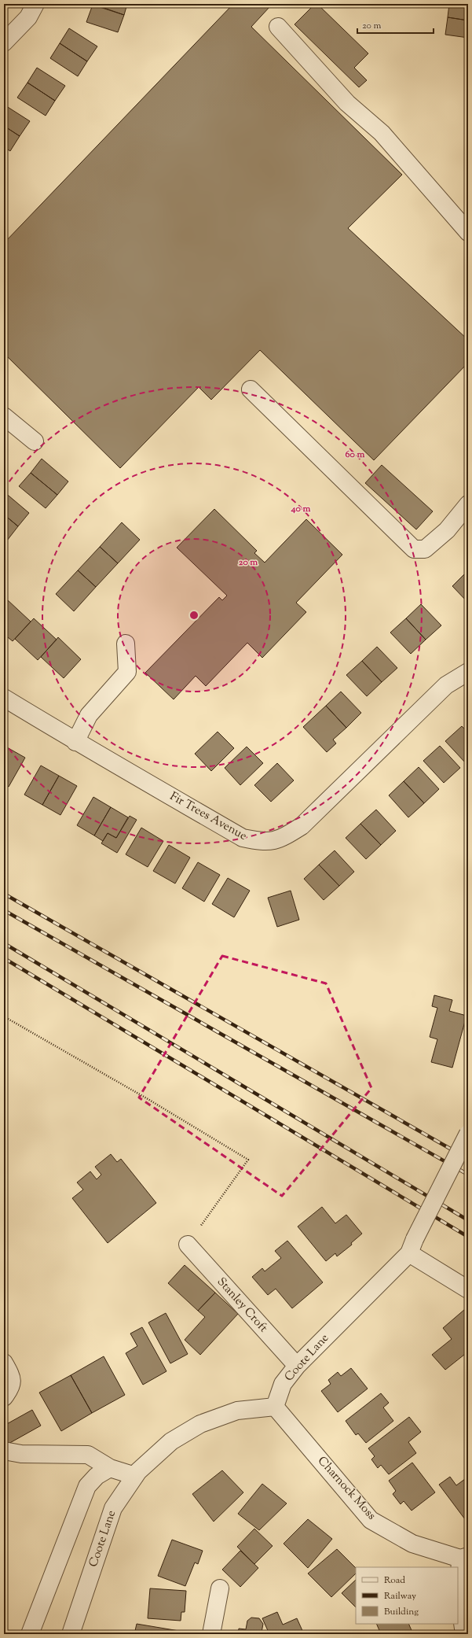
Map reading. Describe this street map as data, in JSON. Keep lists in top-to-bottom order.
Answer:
{
  "streets": {
    "street": [
      "Fir Trees Avenue",
      "Stanley Croft",
      "Coote Lane",
      "Charnock Moss"
    ]
  },
  "crossings": [
    ["Stanley Croft", "Coote Lane"],
    ["Coote Lane", "Charnock Moss"]
  ],
  "legend": ["Road", "Railway", "Building"],
  "scale_bar": "20 m",
  "rings": ["60 m", "40 m", "20 m"]
}
